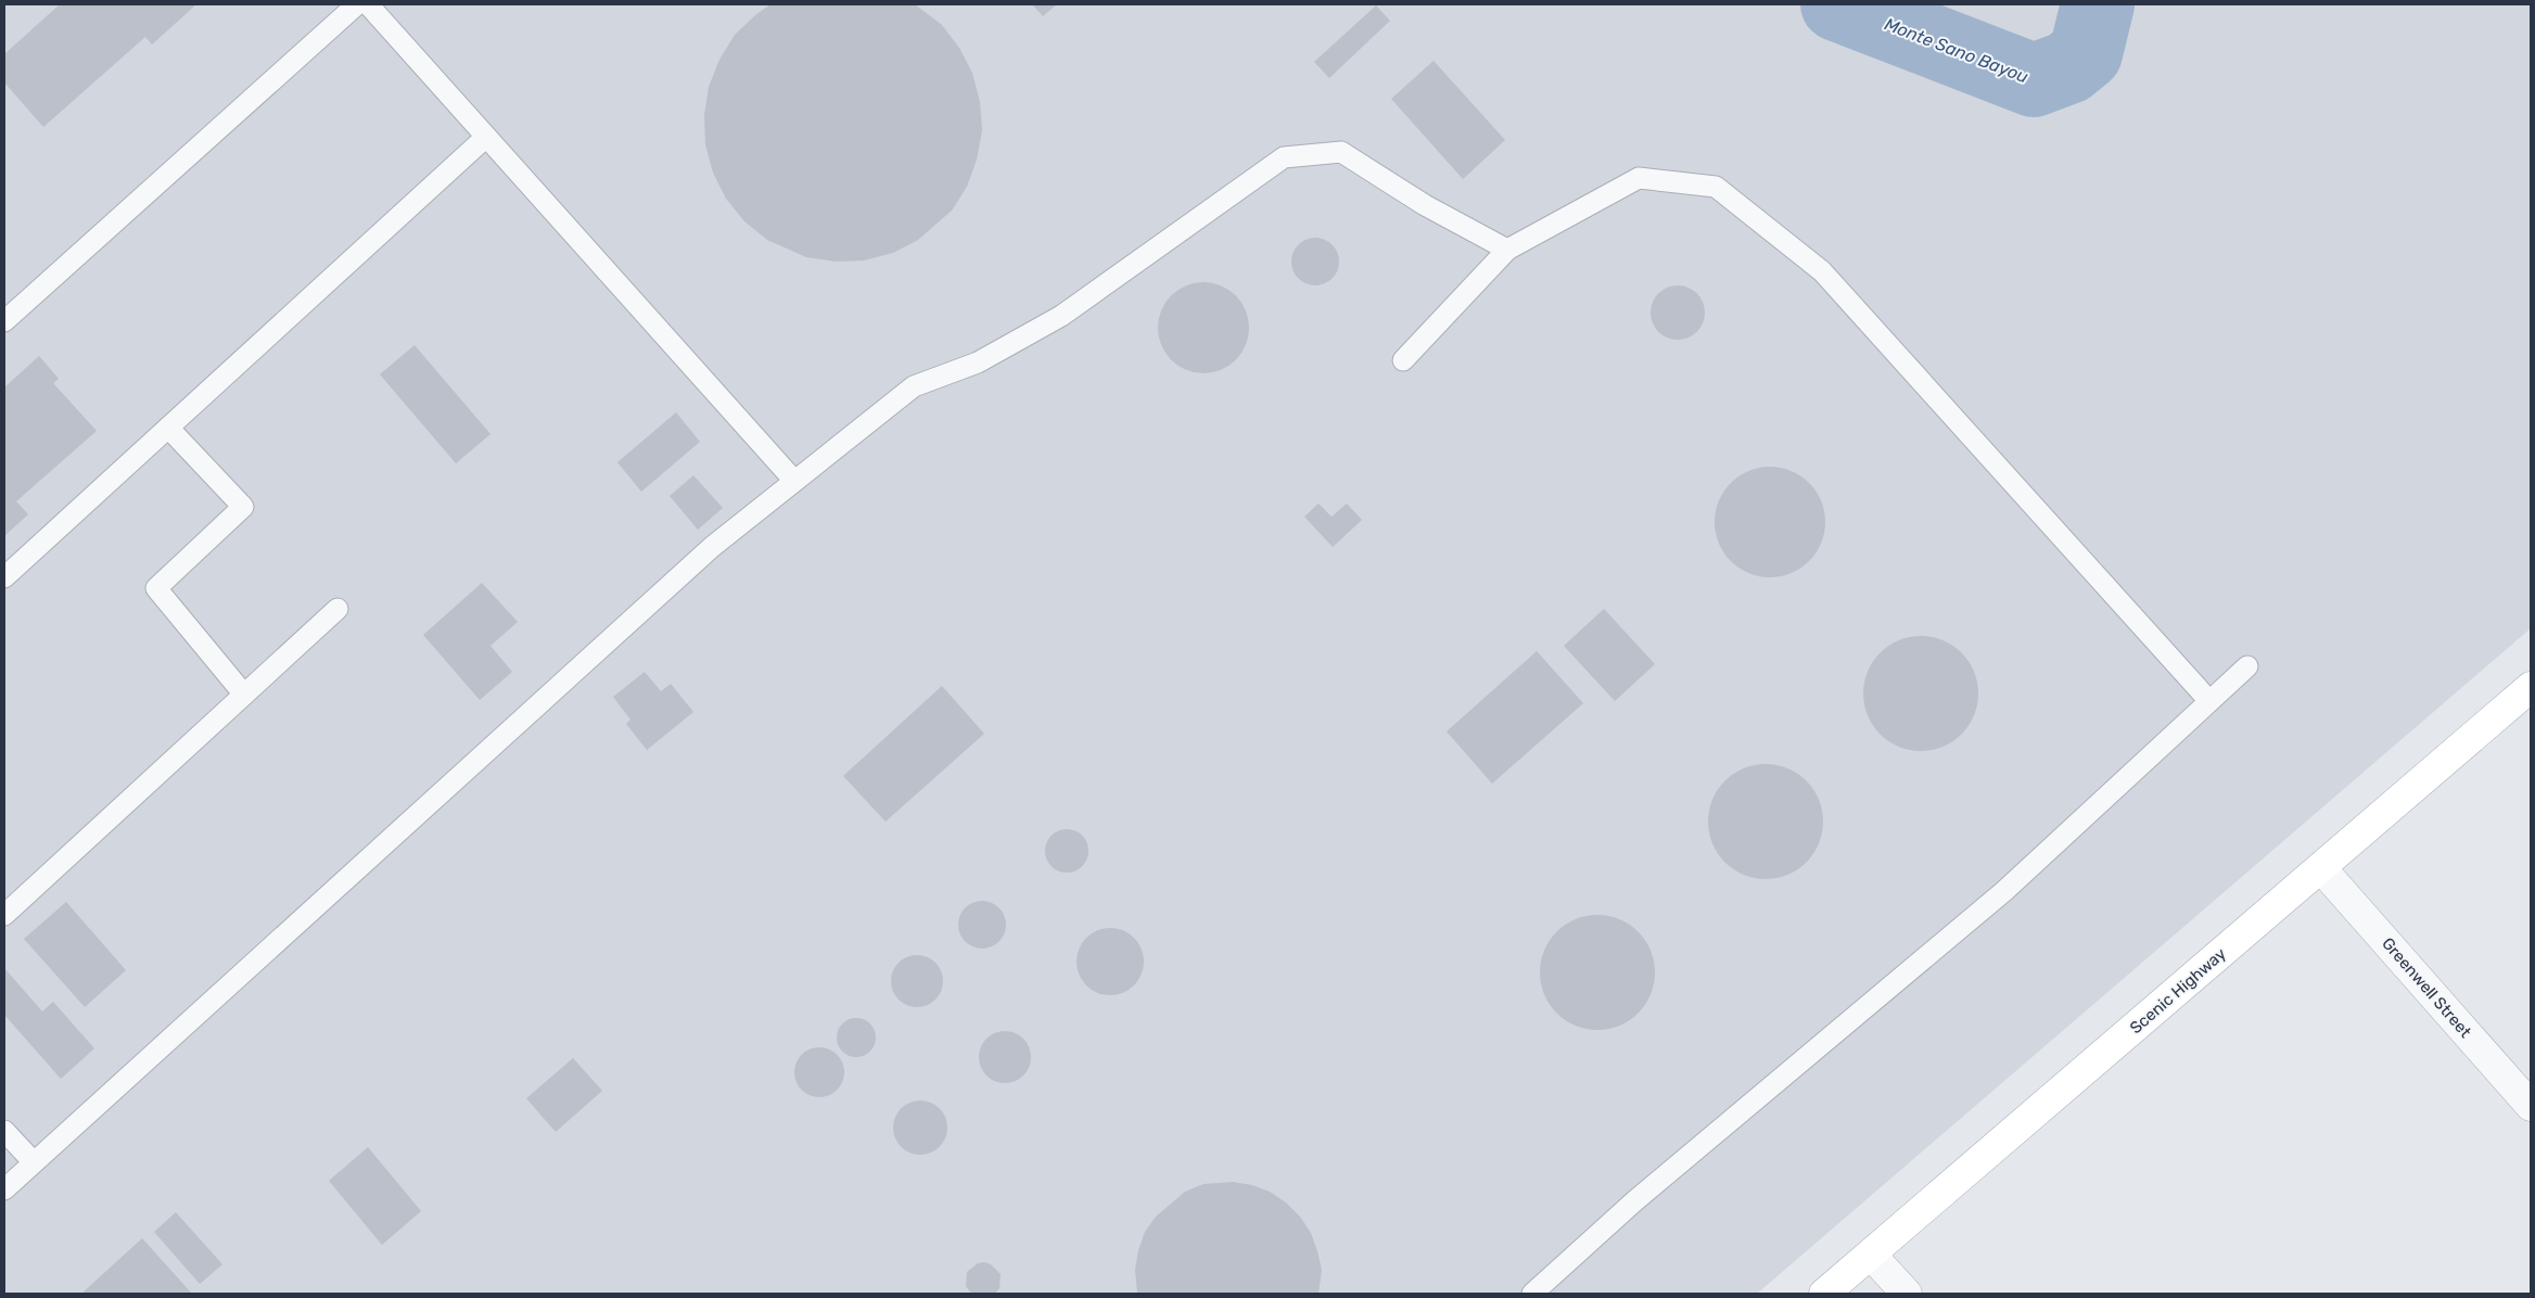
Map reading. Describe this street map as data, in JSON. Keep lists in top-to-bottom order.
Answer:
{
  "streets": {
    "main road": ["Scenic Highway"],
    "street": ["Greenwell Street"]
  },
  "crossings": [
    ["Greenwell Street", "Scenic Highway"]
  ],
  "water": ["Monte Sano Bayou"]
}
